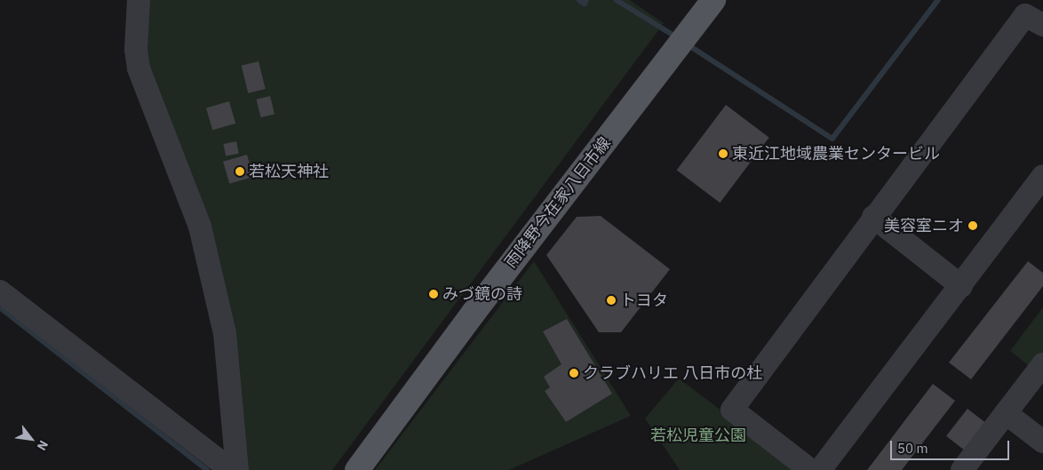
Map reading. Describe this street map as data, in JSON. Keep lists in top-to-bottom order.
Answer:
{
  "streets": {
    "main road": ["雨降野今在家八日市線"]
  },
  "parks": ["若松児童公園"],
  "places": [
    "東近江地域農業センタービル",
    "若松天神社",
    "美容室ニオ",
    "みづ鏡の詩",
    "トヨタ",
    "クラブハリエ 八日市の杜"
  ],
  "scale_bar": "50 m",
  "north": "bottom right"
}
